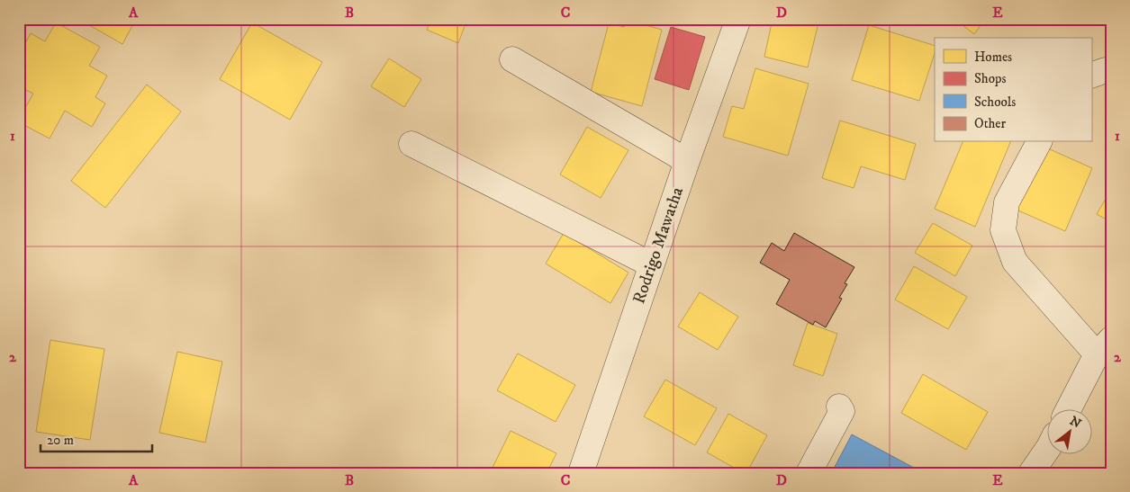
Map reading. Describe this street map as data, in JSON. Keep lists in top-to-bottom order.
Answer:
{
  "streets": {
    "street": ["Rodrigo Mawatha"]
  },
  "legend": [
    "Homes",
    "Shops",
    "Schools",
    "Other"
  ],
  "scale_bar": "20 m",
  "north": "top right",
  "grid": {
    "columns": [
      "A",
      "B",
      "C",
      "D",
      "E"
    ],
    "rows": ["1", "2"]
  }
}
